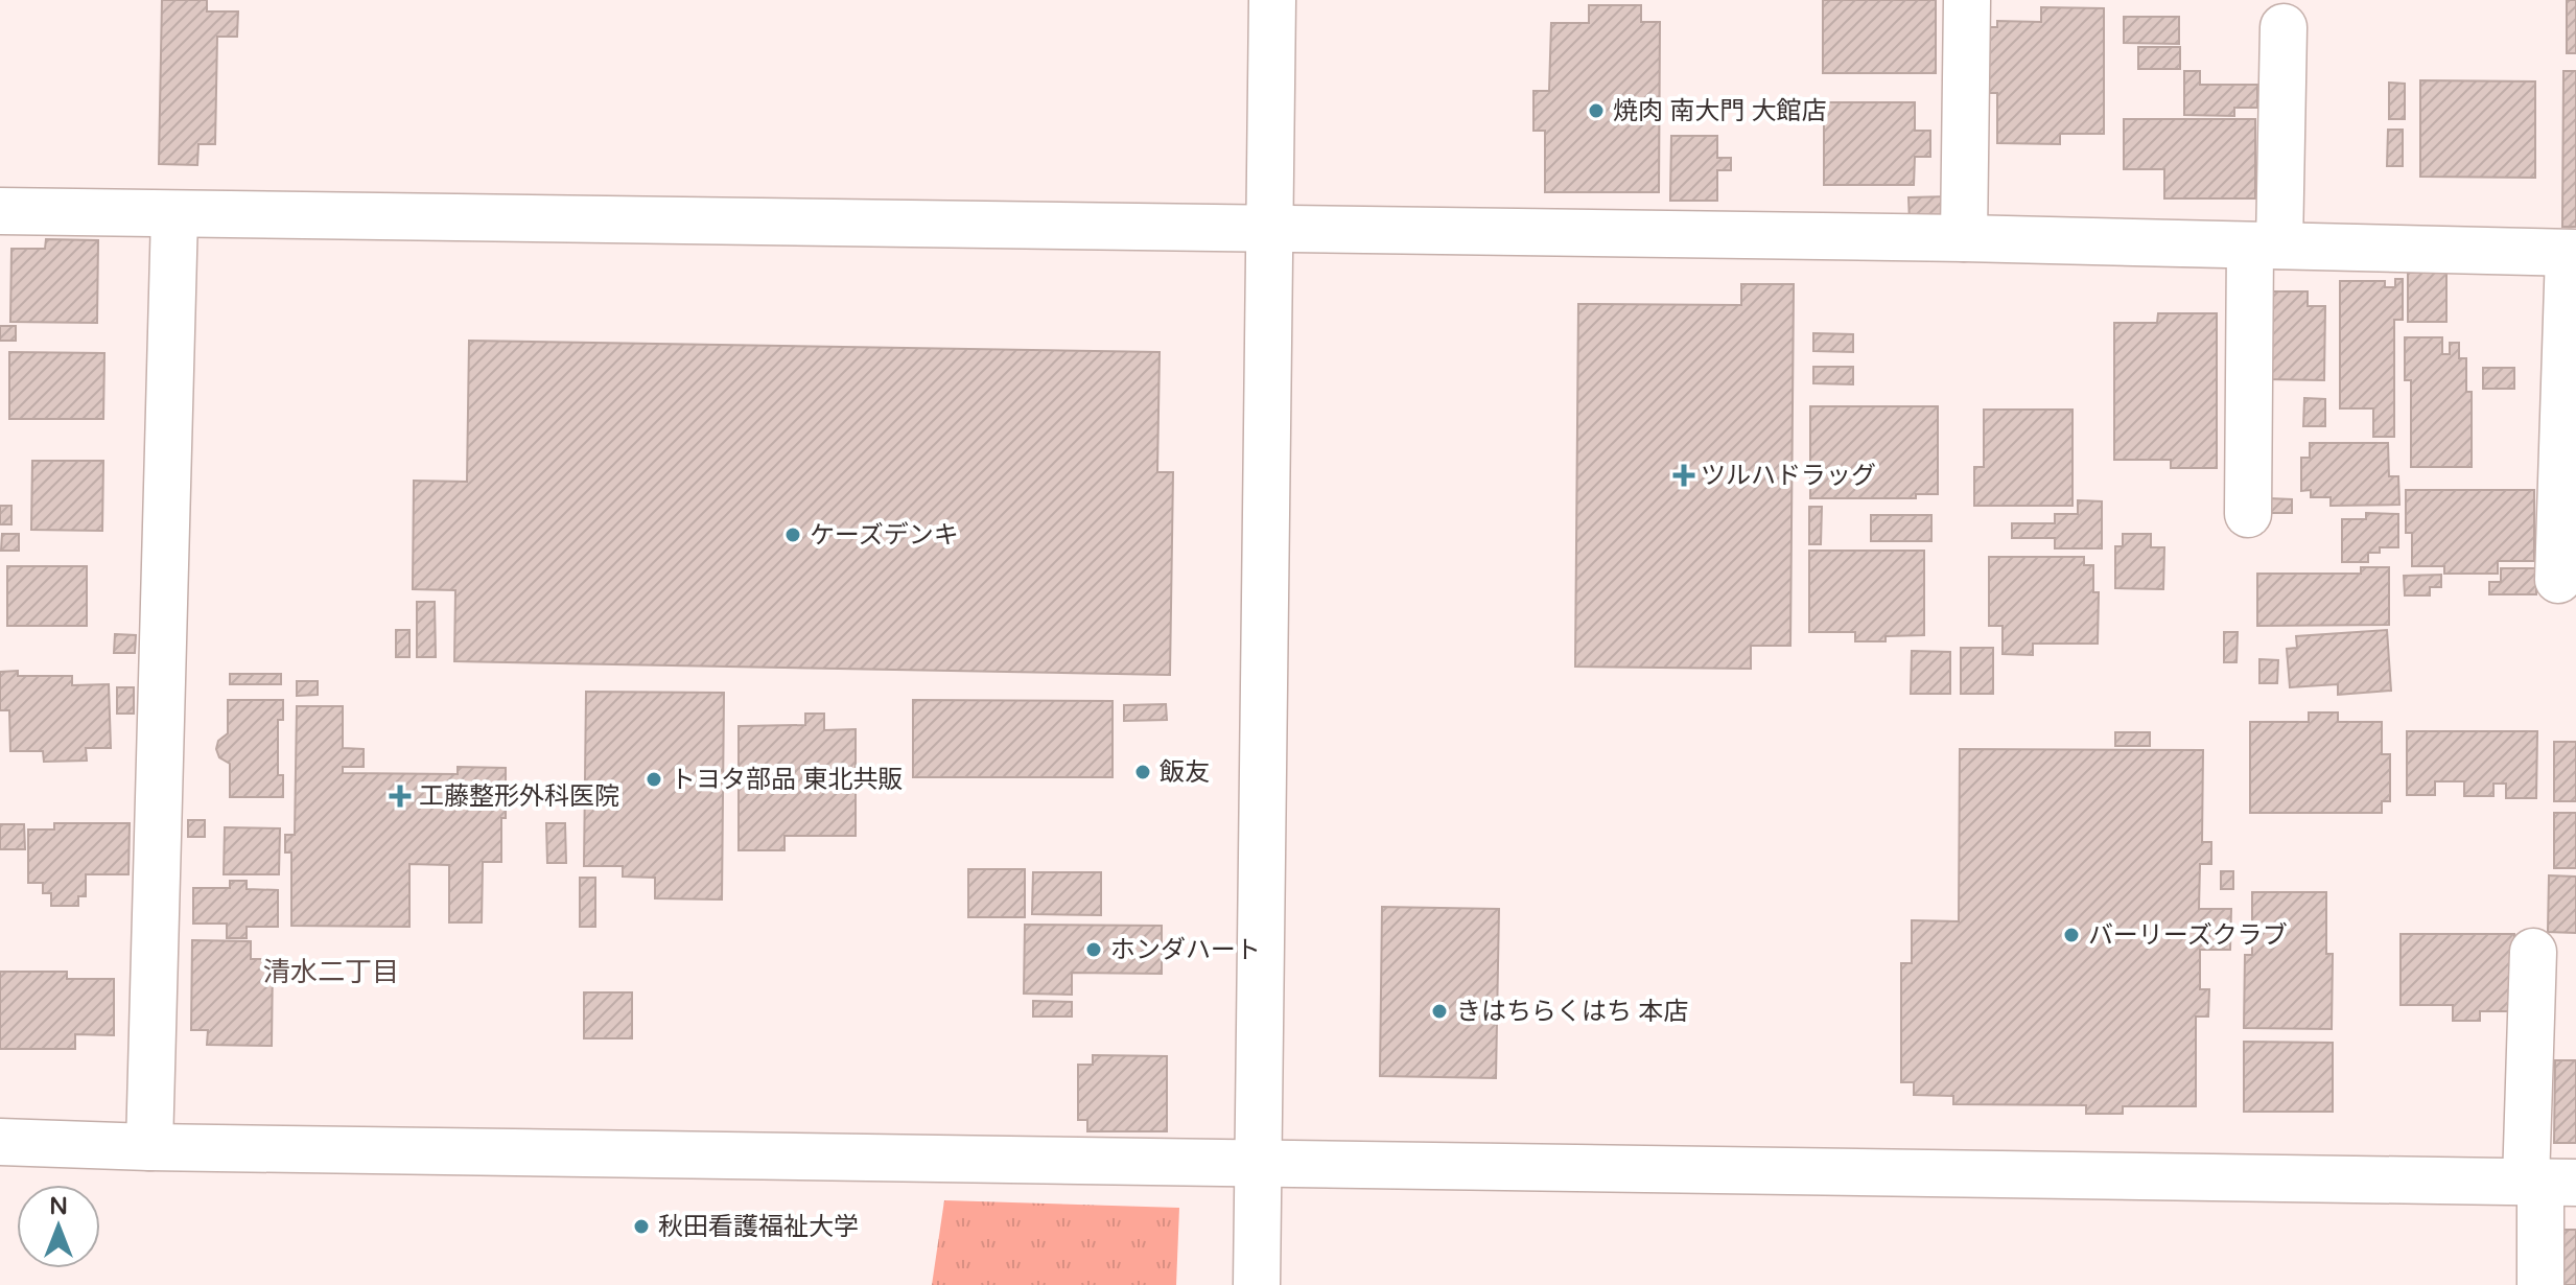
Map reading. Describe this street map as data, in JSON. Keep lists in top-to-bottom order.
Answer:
{
  "districts": ["清水二丁目"],
  "places": {
    "other": [
      "焼肉 南大門 大館店",
      "ケーズデンキ",
      "飯友",
      "トヨタ部品 東北共販",
      "バーリーズクラブ",
      "ホンダハート",
      "きはちらくはち 本店",
      "秋田看護福祉大学"
    ],
    "health": ["ツルハドラッグ", "工藤整形外科医院"]
  },
  "north": "top"
}
